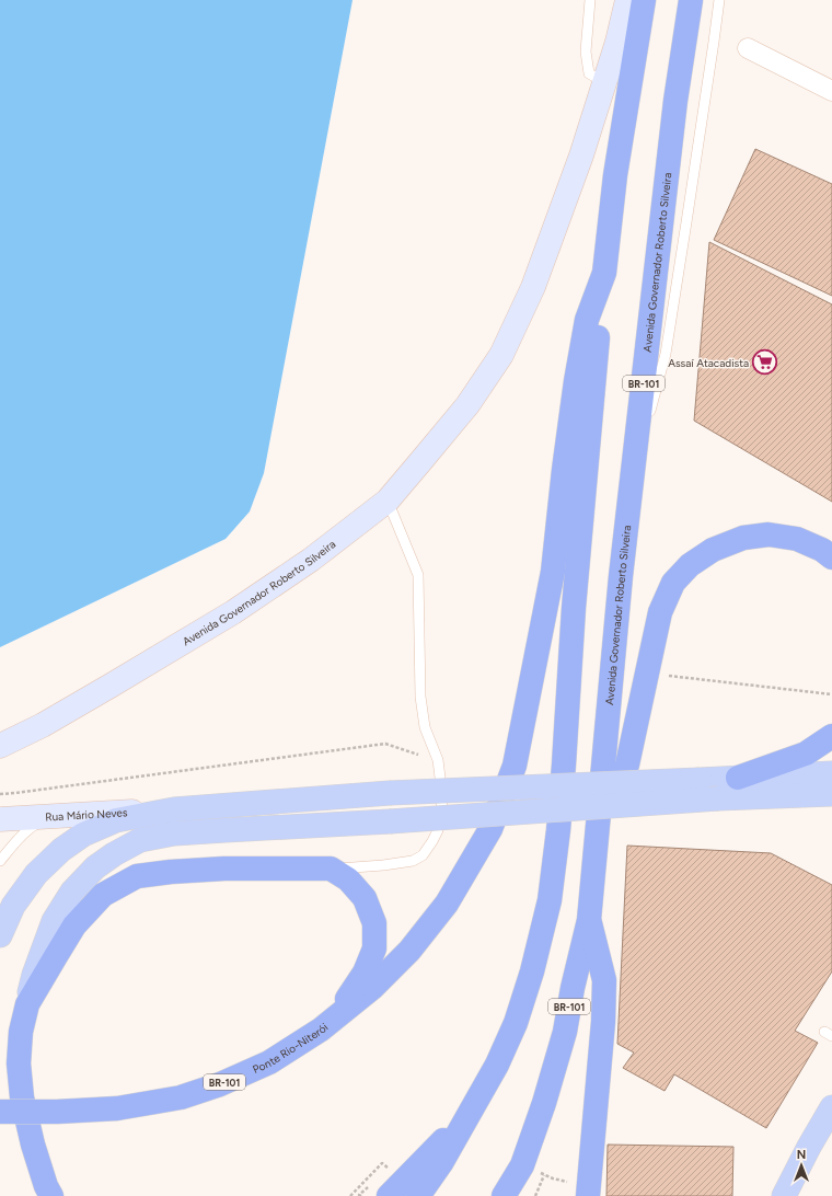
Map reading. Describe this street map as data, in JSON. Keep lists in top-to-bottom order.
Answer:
{
  "streets": {
    "highway": ["Avenida Governador Roberto Silveira", "BR-101", "Ponte Rio-Niterói"],
    "street": ["Rua Mário Neves"]
  },
  "crossings": [
    ["BR-101", "Ponte Rio-Niterói"]
  ],
  "places": {
    "supermarket": ["Assaí Atacadista"]
  },
  "north": "top"
}
